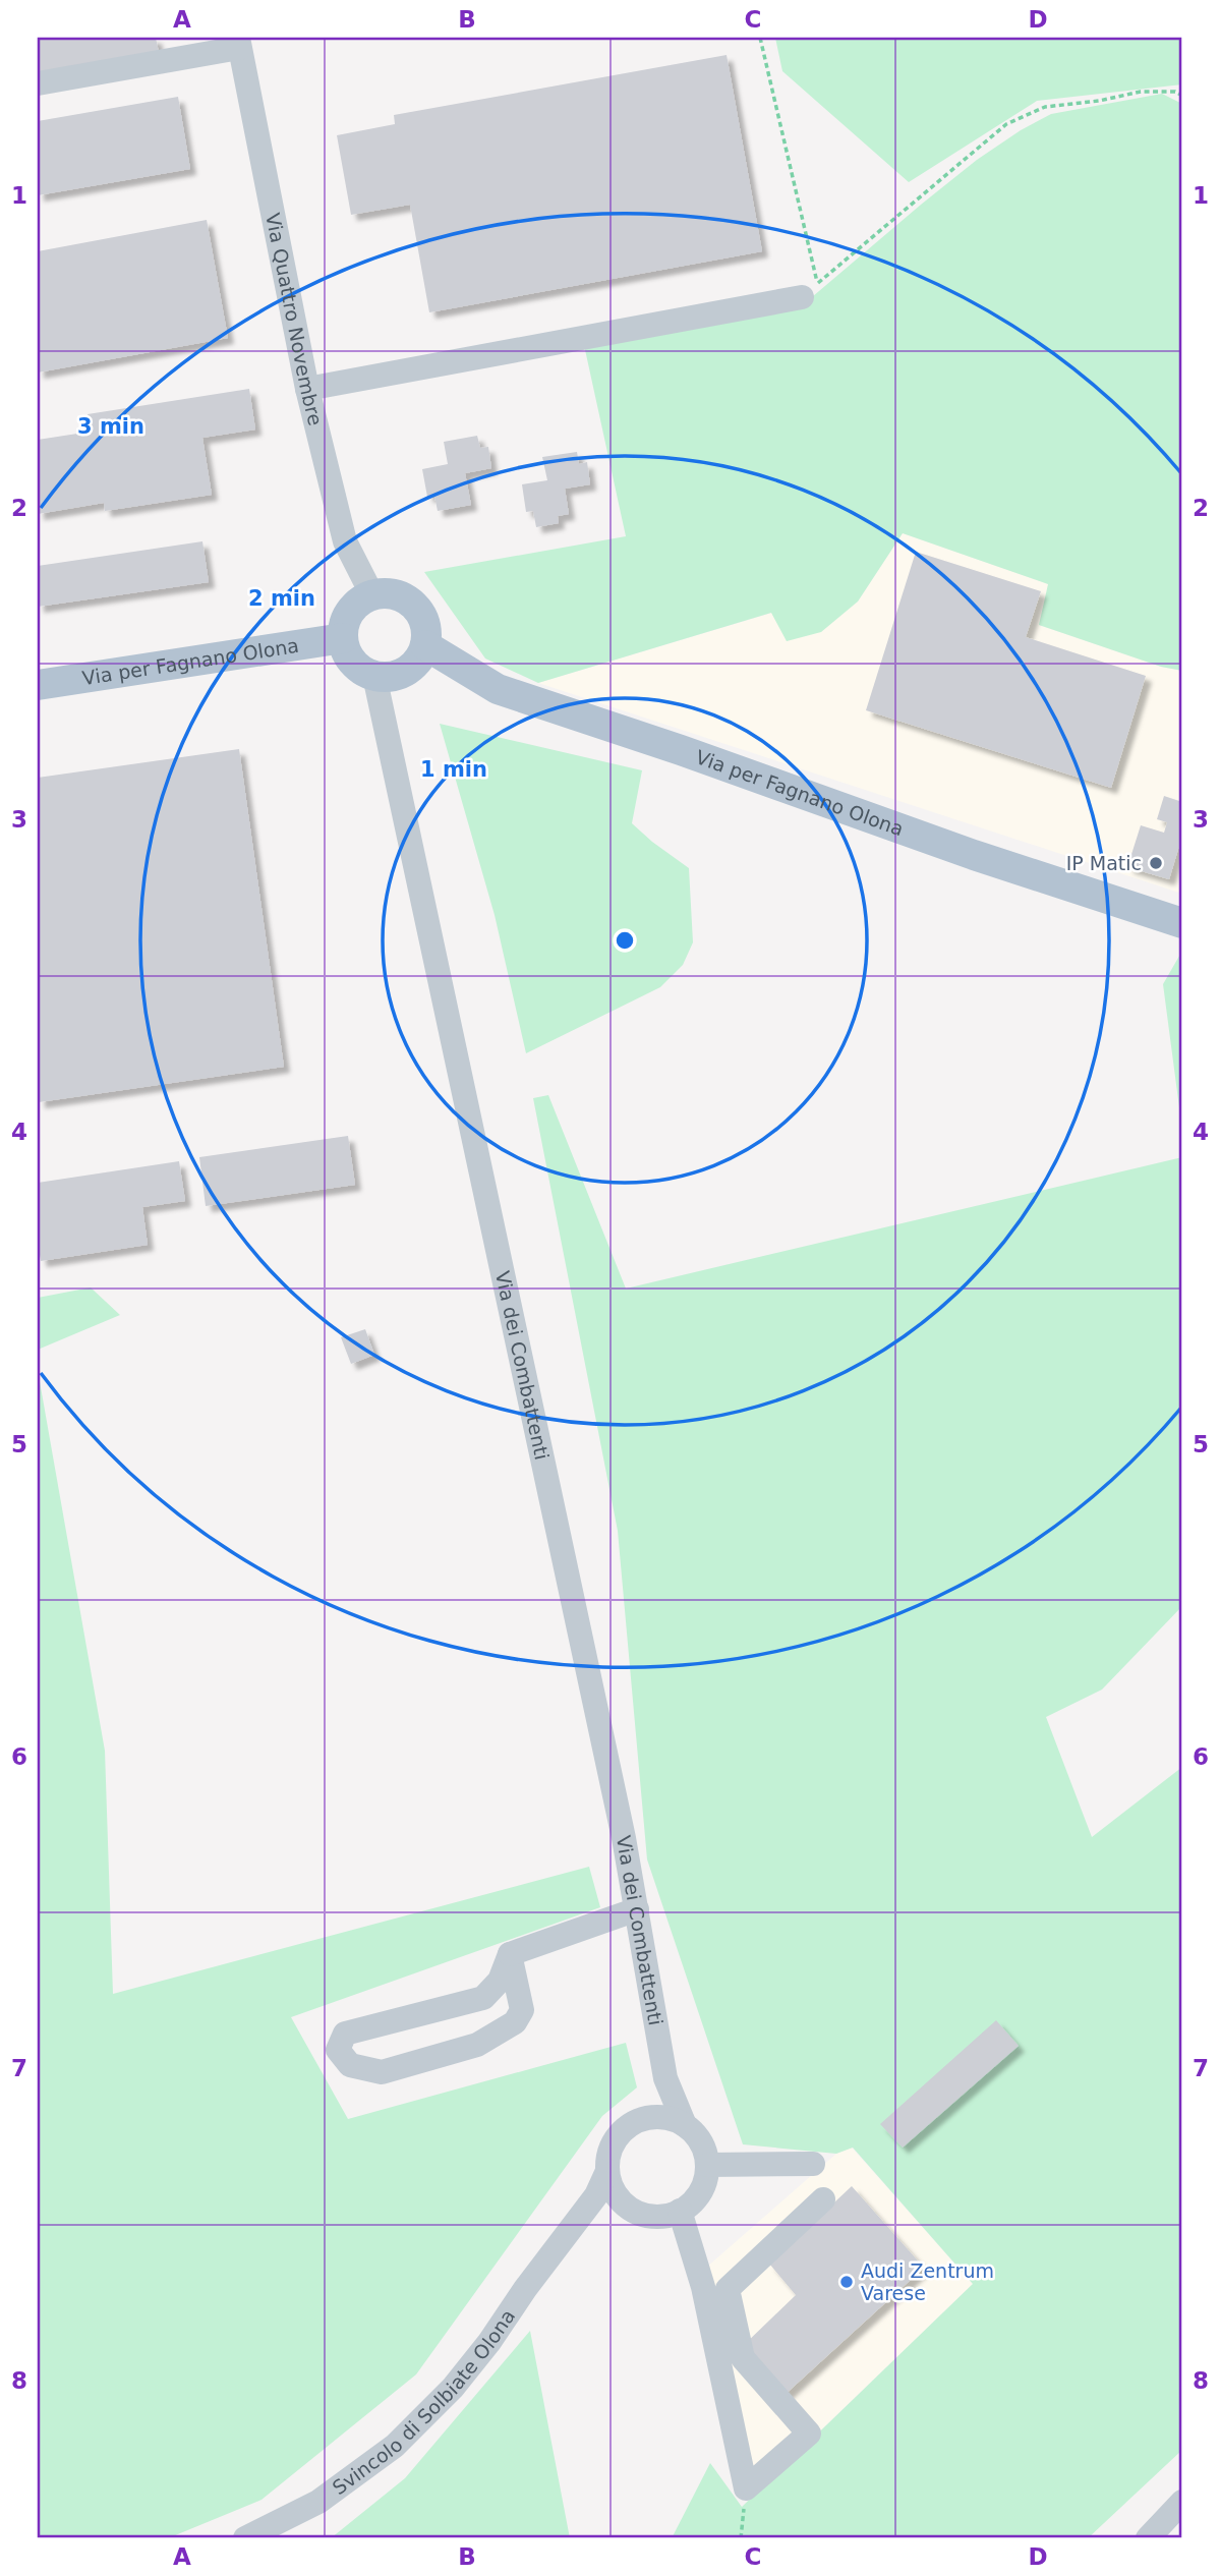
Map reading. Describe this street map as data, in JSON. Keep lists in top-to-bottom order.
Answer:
{
  "streets": {
    "main road": ["Via per Fagnano Olona"],
    "street": ["Via Quattro Novembre", "Via dei Combattenti", "Svincolo di Solbiate Olona"]
  },
  "crossings": [
    ["Via Quattro Novembre", "Via per Fagnano Olona"],
    ["Via Quattro Novembre", "Via dei Combattenti"],
    ["Via per Fagnano Olona", "Via dei Combattenti"],
    ["Via dei Combattenti", "Svincolo di Solbiate Olona"]
  ],
  "places": ["IP Matic", "Audi Zentrum Varese"],
  "grid": {
    "columns": [
      "A",
      "B",
      "C",
      "D"
    ],
    "rows": [
      "1",
      "2",
      "3",
      "4",
      "5",
      "6",
      "7",
      "8"
    ]
  },
  "rings": ["3 min", "2 min", "1 min"]
}
